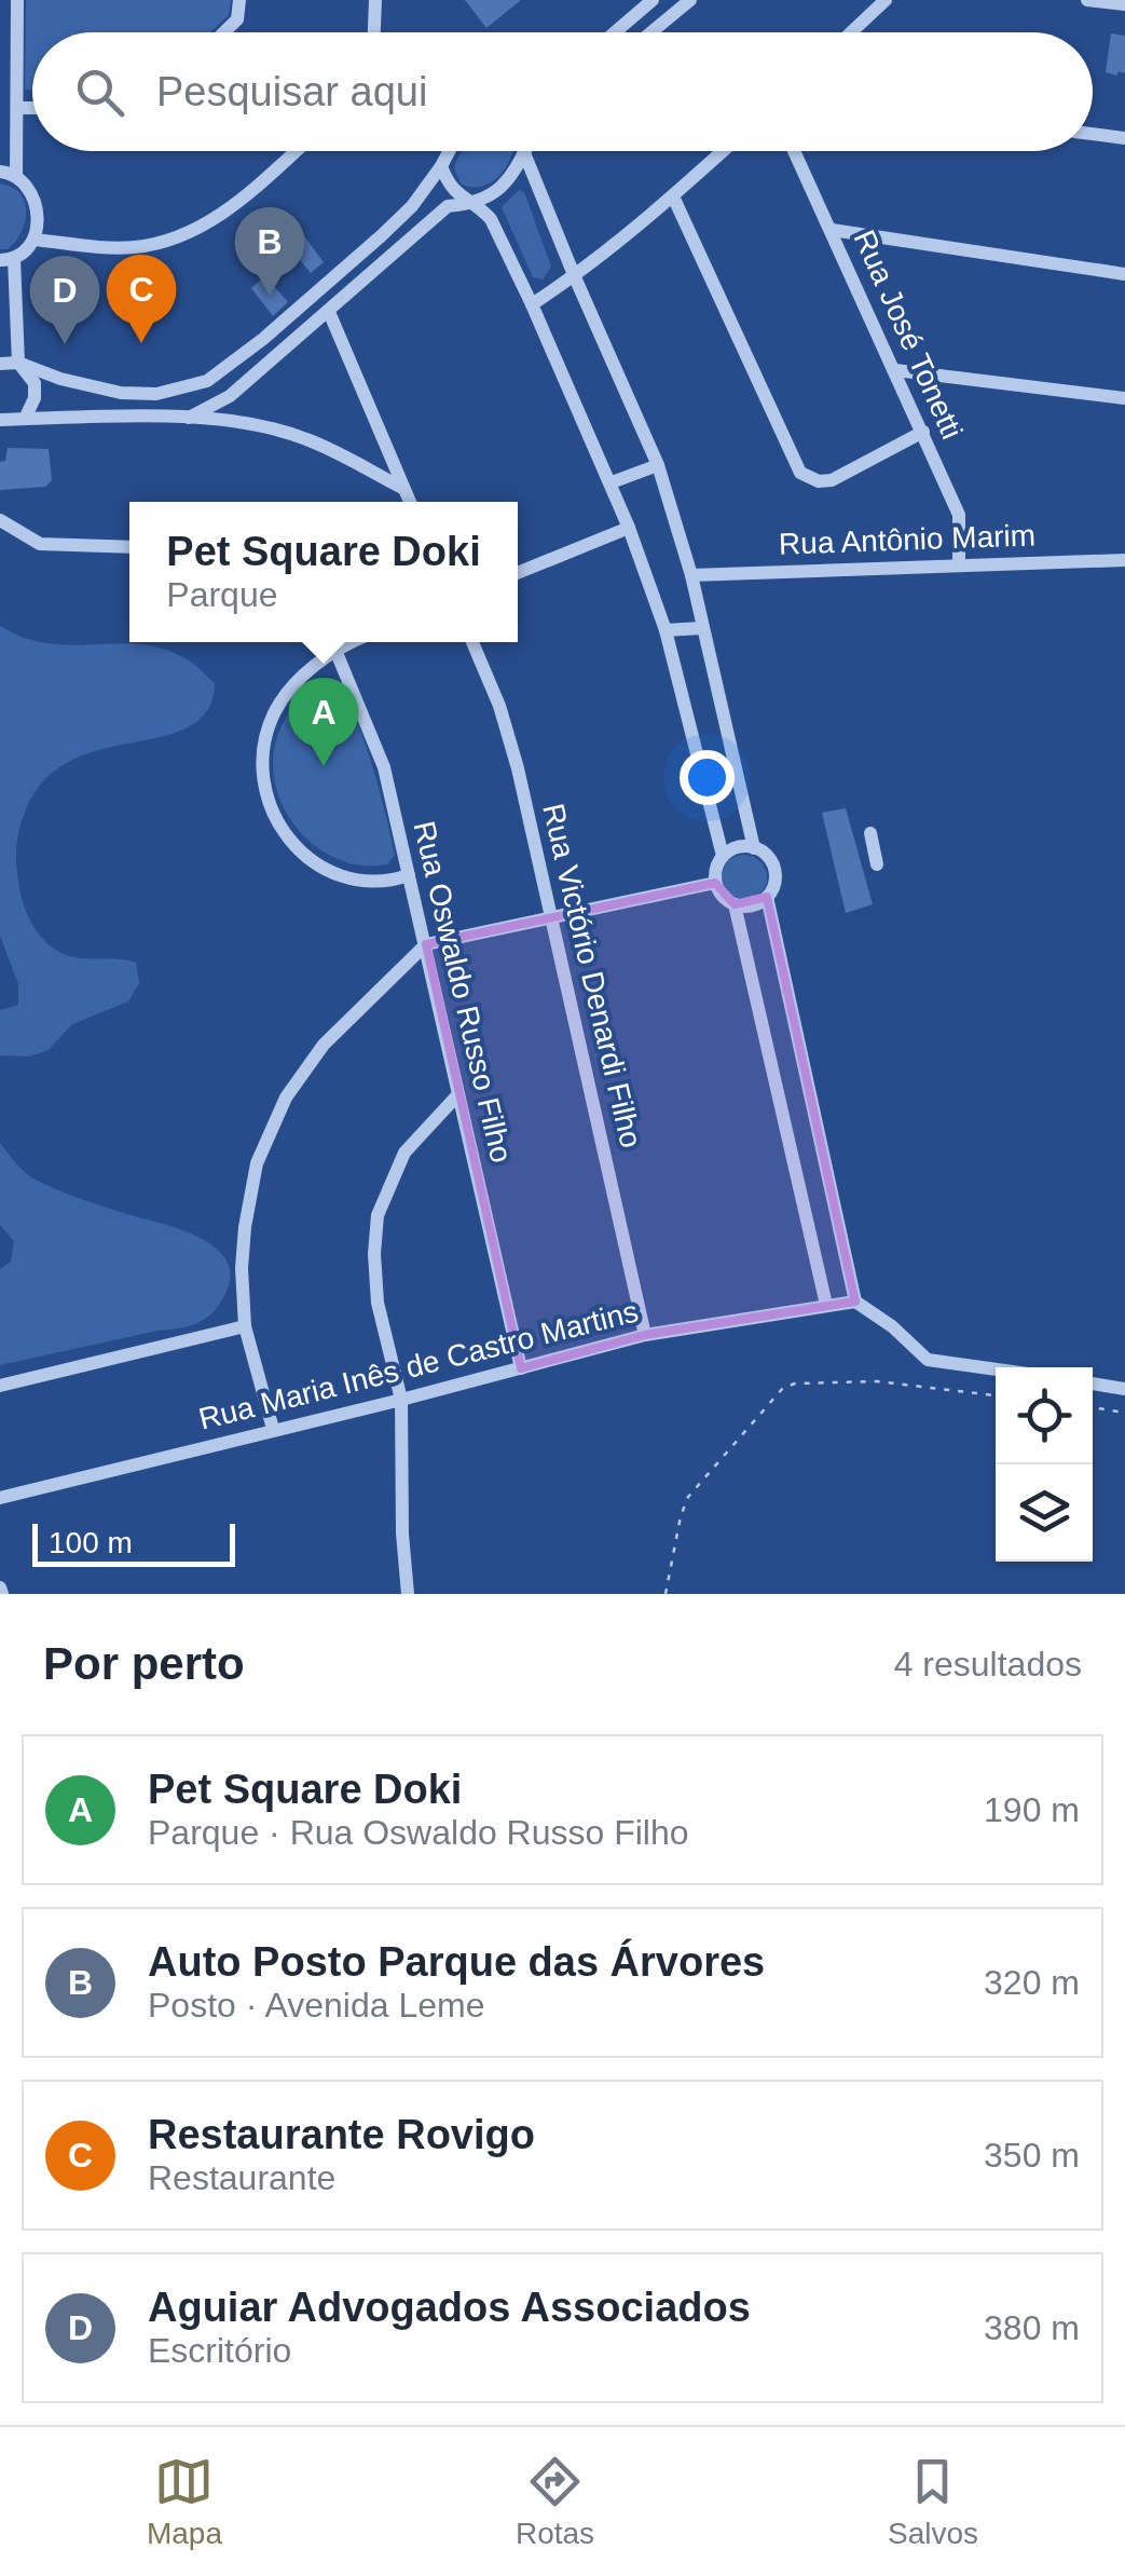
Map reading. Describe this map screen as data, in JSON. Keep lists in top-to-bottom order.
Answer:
{
  "streets": {
    "street": [
      "Rua José Tonetti",
      "Rua Antônio Marim",
      "Rua Victório Denardi Filho",
      "Rua Oswaldo Russo Filho",
      "Rua Maria Inês de Castro Martins"
    ]
  },
  "crossings": [
    ["Rua José Tonetti", "Rua Antônio Marim"],
    ["Rua Victório Denardi Filho", "Rua Maria Inês de Castro Martins"],
    ["Rua Oswaldo Russo Filho", "Rua Maria Inês de Castro Martins"]
  ],
  "scale_bar": "100 m",
  "page": {
    "search": "Pesquisar aqui",
    "pins": [
      "B",
      "C",
      "D",
      "A"
    ],
    "popup": ["Pet Square Doki", "Parque"],
    "scale": "100 m",
    "heading": ["Por perto", "4 resultados"],
    "list": [
      {
        "mark": "A",
        "name": "Pet Square Doki",
        "note": "Parque · Rua Oswaldo Russo Filho",
        "value": "190 m"
      },
      {
        "mark": "B",
        "name": "Auto Posto Parque das Árvores",
        "note": "Posto · Avenida Leme",
        "value": "320 m"
      },
      {
        "mark": "C",
        "name": "Restaurante Rovigo",
        "note": "Restaurante",
        "value": "350 m"
      },
      {
        "mark": "D",
        "name": "Aguiar Advogados Associados",
        "note": "Escritório",
        "value": "380 m"
      }
    ],
    "nav": ["Mapa", "Rotas", "Salvos"]
  }
}
